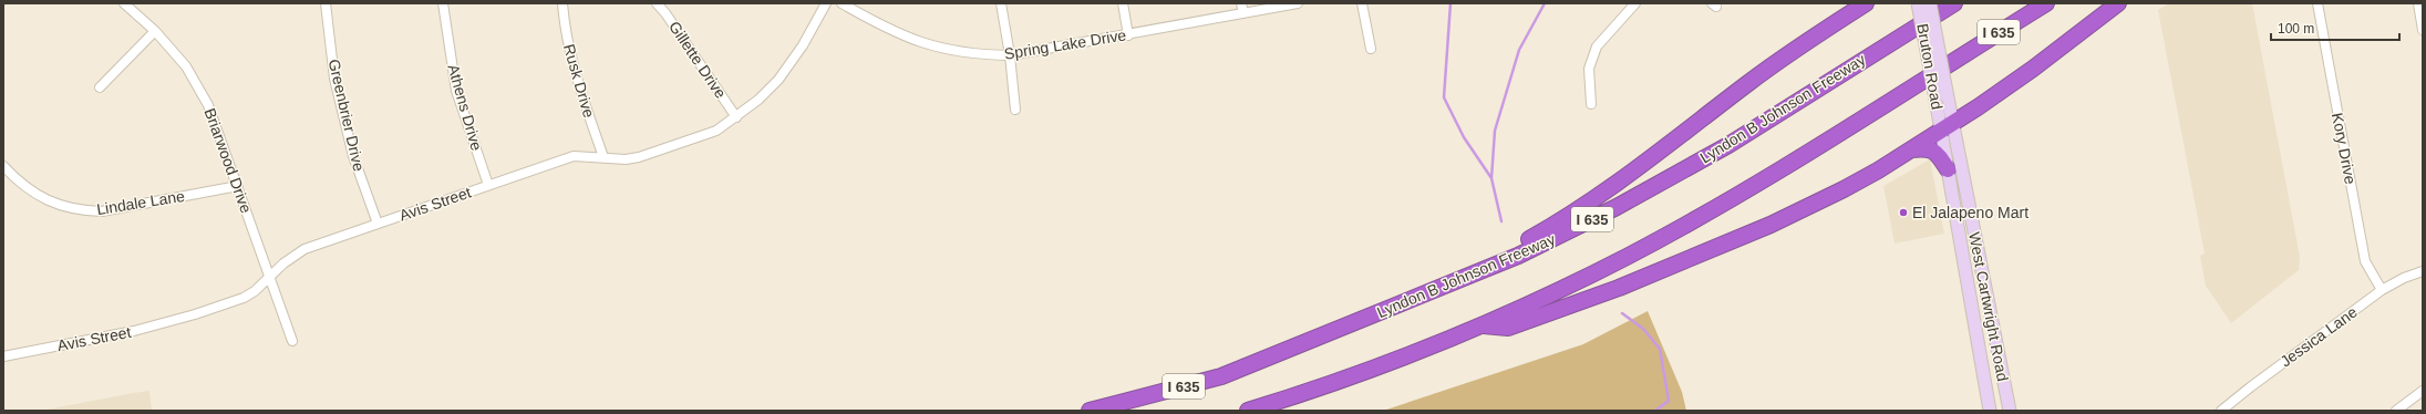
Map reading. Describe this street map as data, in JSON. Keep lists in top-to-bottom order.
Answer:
{
  "streets": {
    "highway": ["I 635", "Lyndon B Johnson Freeway"],
    "main road": ["Bruton Road", "West Cartwright Road"],
    "street": [
      "Spring Lake Drive",
      "Gillette Drive",
      "Rusk Drive",
      "Athens Drive",
      "Greenbrier Drive",
      "Kory Drive",
      "Briarwood Drive",
      "Lindale Lane",
      "Avis Street",
      "Jessica Lane"
    ]
  },
  "crossings": [
    ["Gillette Drive", "Avis Street"],
    ["Bruton Road", "West Cartwright Road"],
    ["Rusk Drive", "Avis Street"],
    ["Athens Drive", "Avis Street"],
    ["Greenbrier Drive", "Avis Street"],
    ["Kory Drive", "Jessica Lane"],
    ["Briarwood Drive", "Lindale Lane"],
    ["Briarwood Drive", "Avis Street"]
  ],
  "places": ["El Jalapeno Mart"],
  "scale_bar": "100 m"
}
